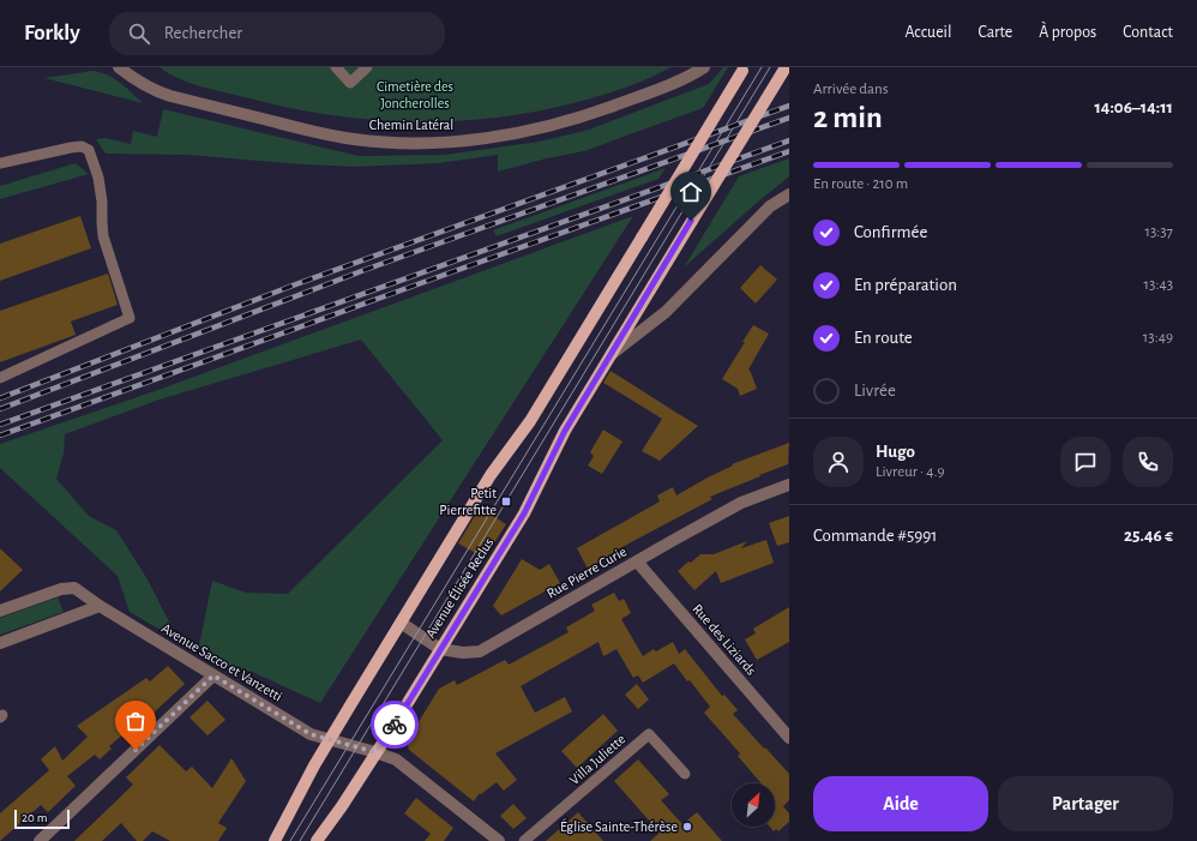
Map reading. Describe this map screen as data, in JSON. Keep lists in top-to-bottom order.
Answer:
{
  "streets": {
    "main road": ["Avenue Élisée Reclus"],
    "street": [
      "Chemin Latéral",
      "Rue Pierre Curie",
      "Rue des Liziards",
      "Avenue Sacco et Vanzetti"
    ],
    "lane": ["Villa Juliette"]
  },
  "crossings": [
    ["Rue Pierre Curie", "Avenue Élisée Reclus"],
    ["Rue Pierre Curie", "Rue des Liziards"],
    ["Avenue Élisée Reclus", "Avenue Sacco et Vanzetti"]
  ],
  "parks": ["Cimetière des Joncherolles"],
  "places": {
    "transit": ["Petit Pierrefitte"],
    "other": ["Église Sainte-Thérèse"]
  },
  "scale_bar": "20 m",
  "north": "top right",
  "page": {
    "header": "Forkly",
    "search": "Rechercher",
    "nav": [
      "Accueil",
      "Carte",
      "À propos",
      "Contact"
    ],
    "heading": ["2 min", "Arrivée dans", "14:06–14:11"],
    "panel": [
      "Hugo",
      "Livreur · 4.9",
      "Commande #5991",
      "25.46 €"
    ],
    "bar": "En route · 210 m",
    "list": [
      ["Confirmée", "13:37"],
      ["En préparation", "13:43"],
      ["En route", "13:49"],
      "Livrée"
    ],
    "buttons": ["Aide", "Partager"],
    "scale": "20 m"
  }
}
